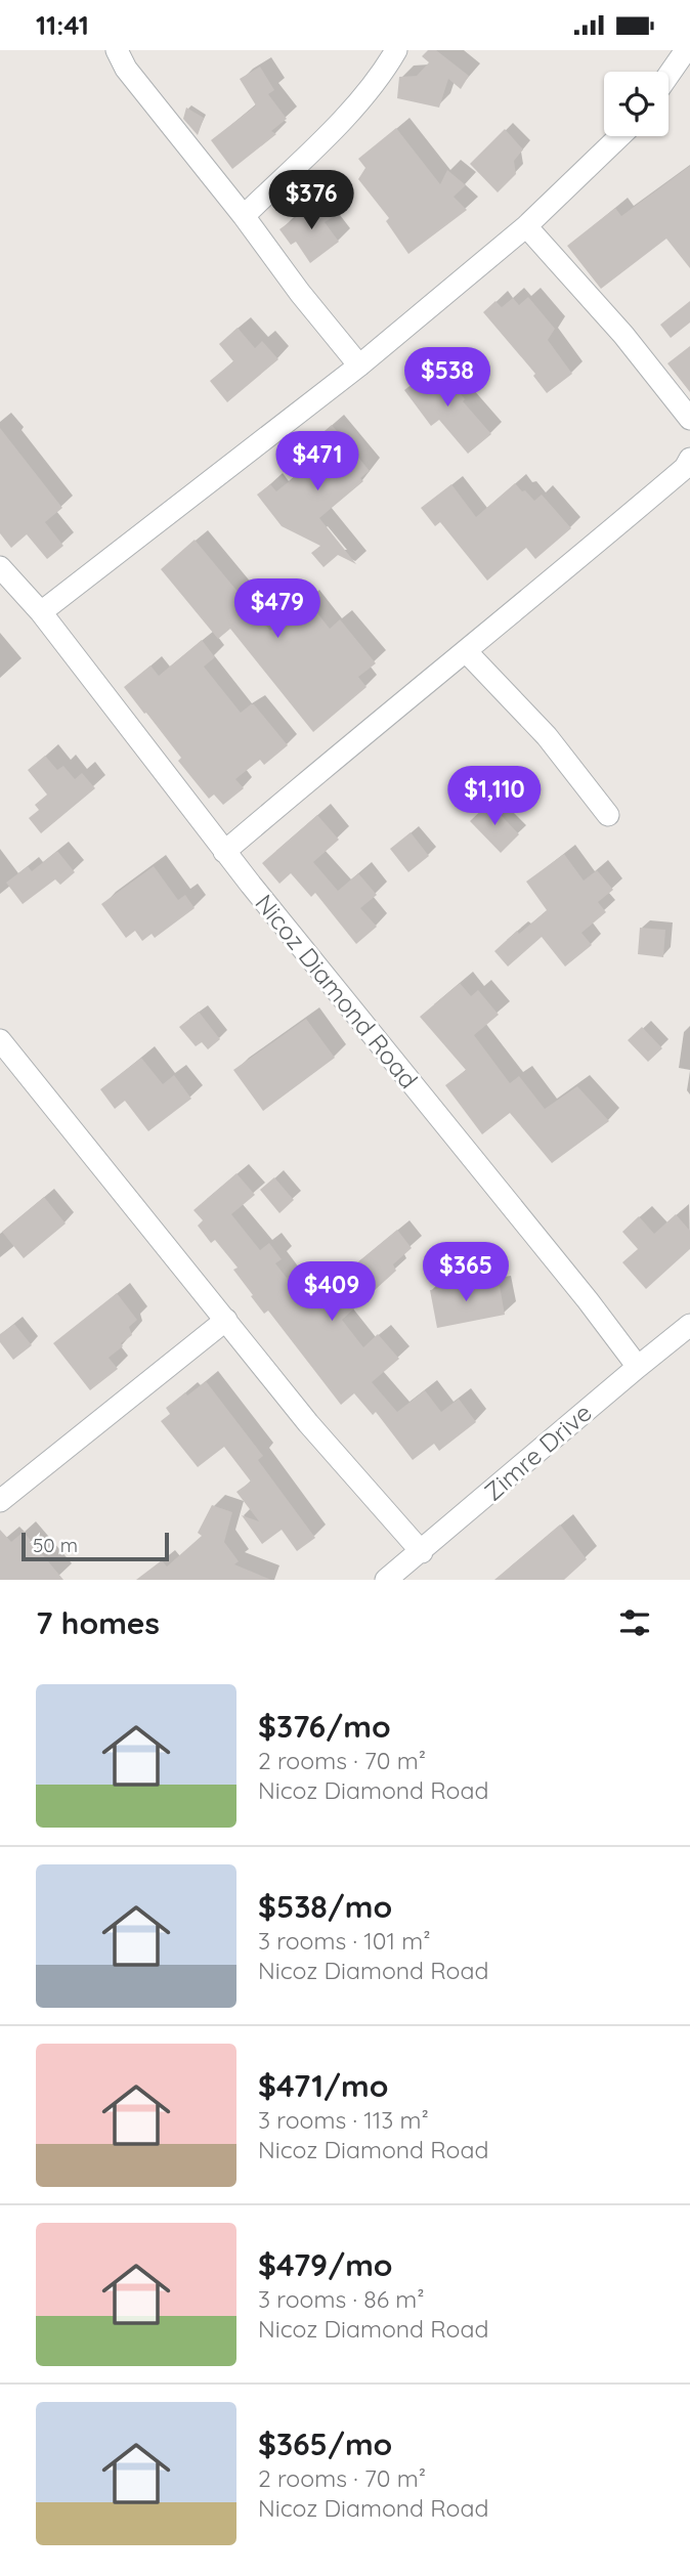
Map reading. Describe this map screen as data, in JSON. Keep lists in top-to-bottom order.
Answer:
{
  "streets": {
    "street": ["Nicoz Diamond Road", "Zimre Drive"]
  },
  "crossings": [
    ["Nicoz Diamond Road", "Zimre Drive"]
  ],
  "scale_bar": "50 m",
  "page": {
    "status": "11:41",
    "price": [
      "$376",
      "$538",
      "$471",
      "$479",
      "$1,110",
      "$365",
      "$409"
    ],
    "scale": "50 m",
    "heading": "7 homes",
    "list": [
      {
        "name": "$376/mo",
        "note": "2 rooms · 70 m² · Nicoz Diamond Road"
      },
      {
        "name": "$538/mo",
        "note": "3 rooms · 101 m² · Nicoz Diamond Road"
      },
      {
        "name": "$471/mo",
        "note": "3 rooms · 113 m² · Nicoz Diamond Road"
      },
      {
        "name": "$479/mo",
        "note": "3 rooms · 86 m² · Nicoz Diamond Road"
      },
      {
        "name": "$365/mo",
        "note": "2 rooms · 70 m² · Nicoz Diamond Road"
      }
    ]
  }
}
